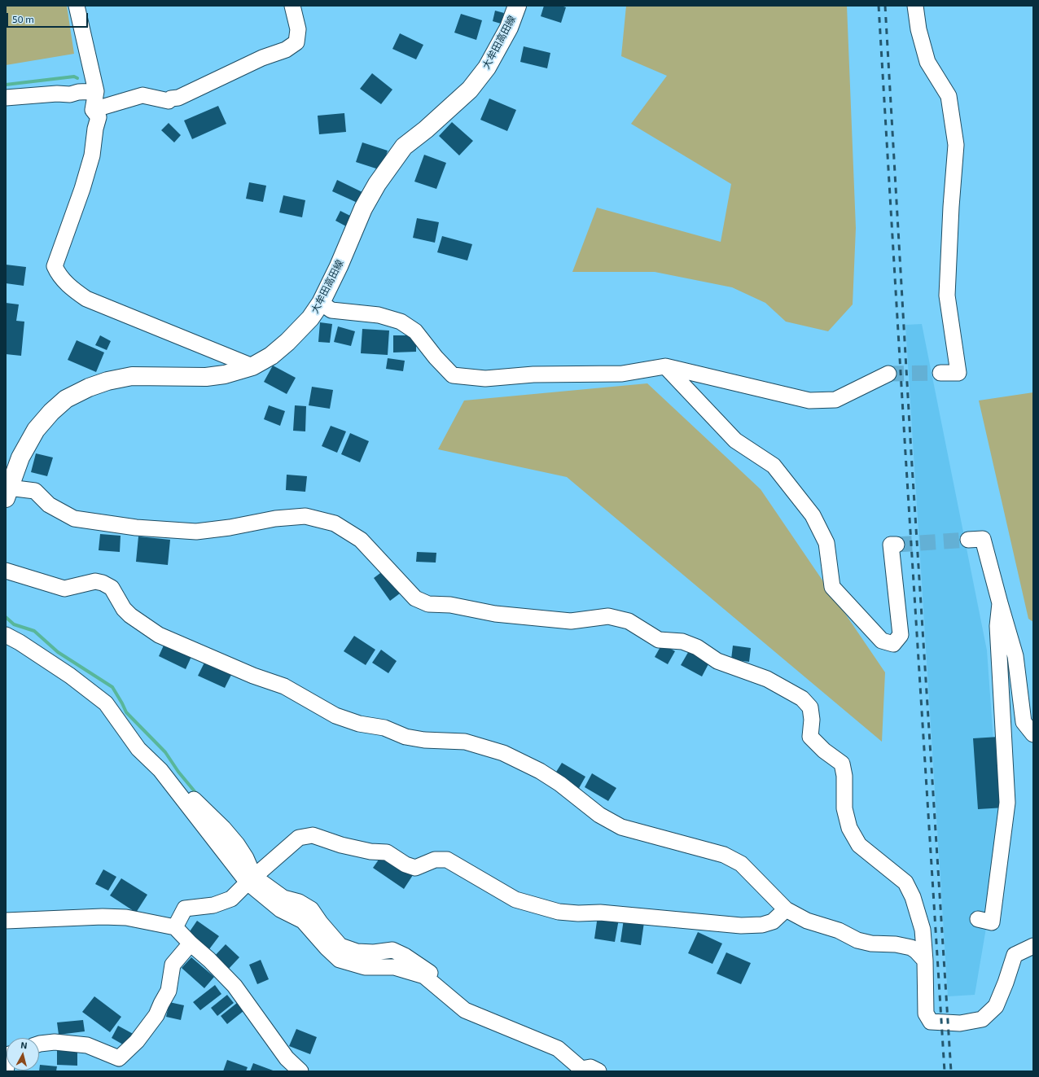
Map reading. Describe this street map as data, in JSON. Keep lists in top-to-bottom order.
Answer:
{
  "streets": {
    "main road": ["大牟田高田線"]
  },
  "scale_bar": "50 m",
  "north": "top"
}
